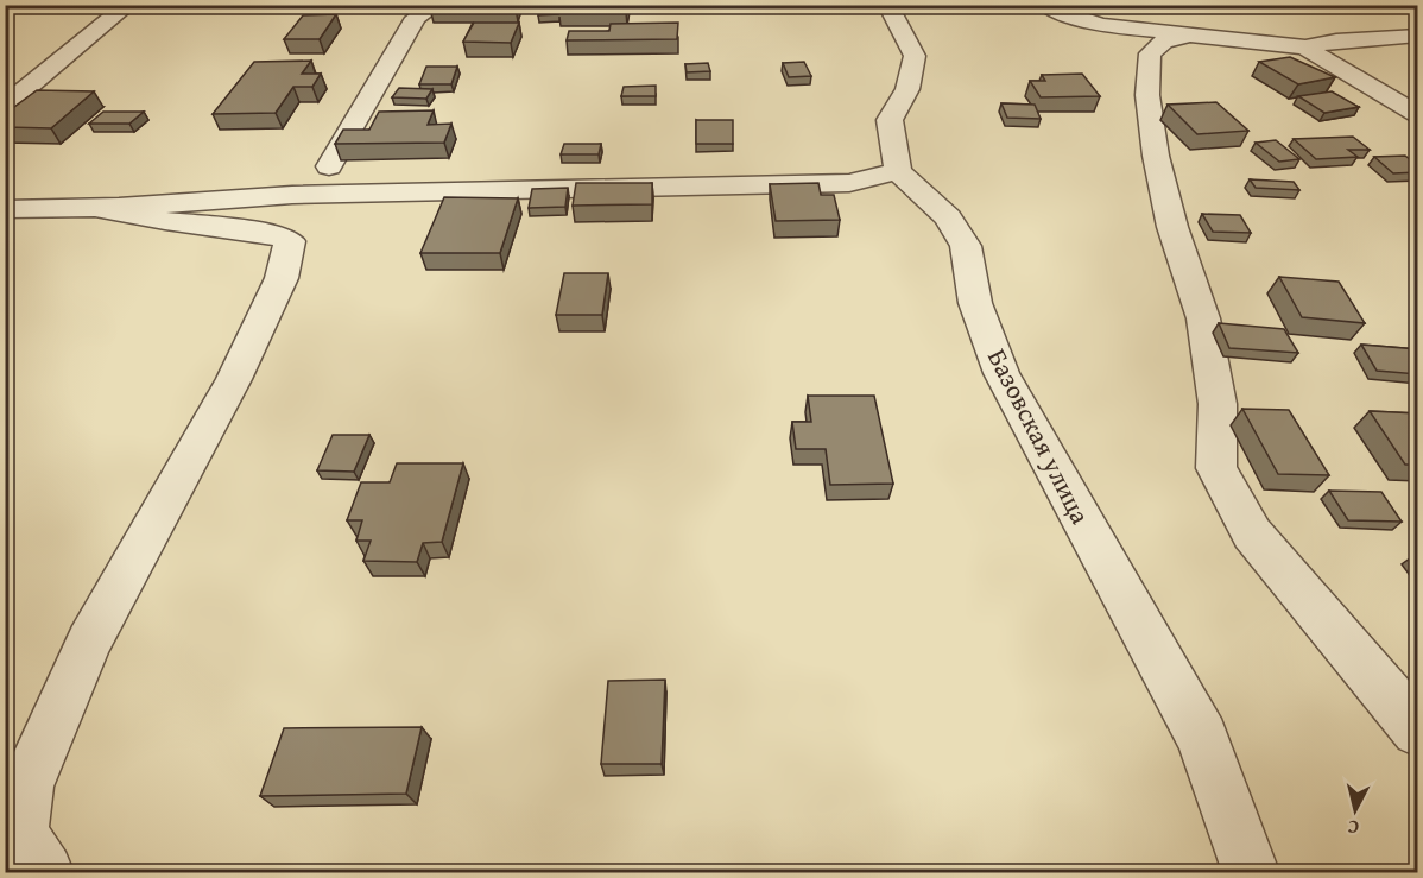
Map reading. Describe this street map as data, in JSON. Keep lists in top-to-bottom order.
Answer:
{
  "streets": {
    "street": ["Базовская улица"]
  },
  "north": "bottom"
}
